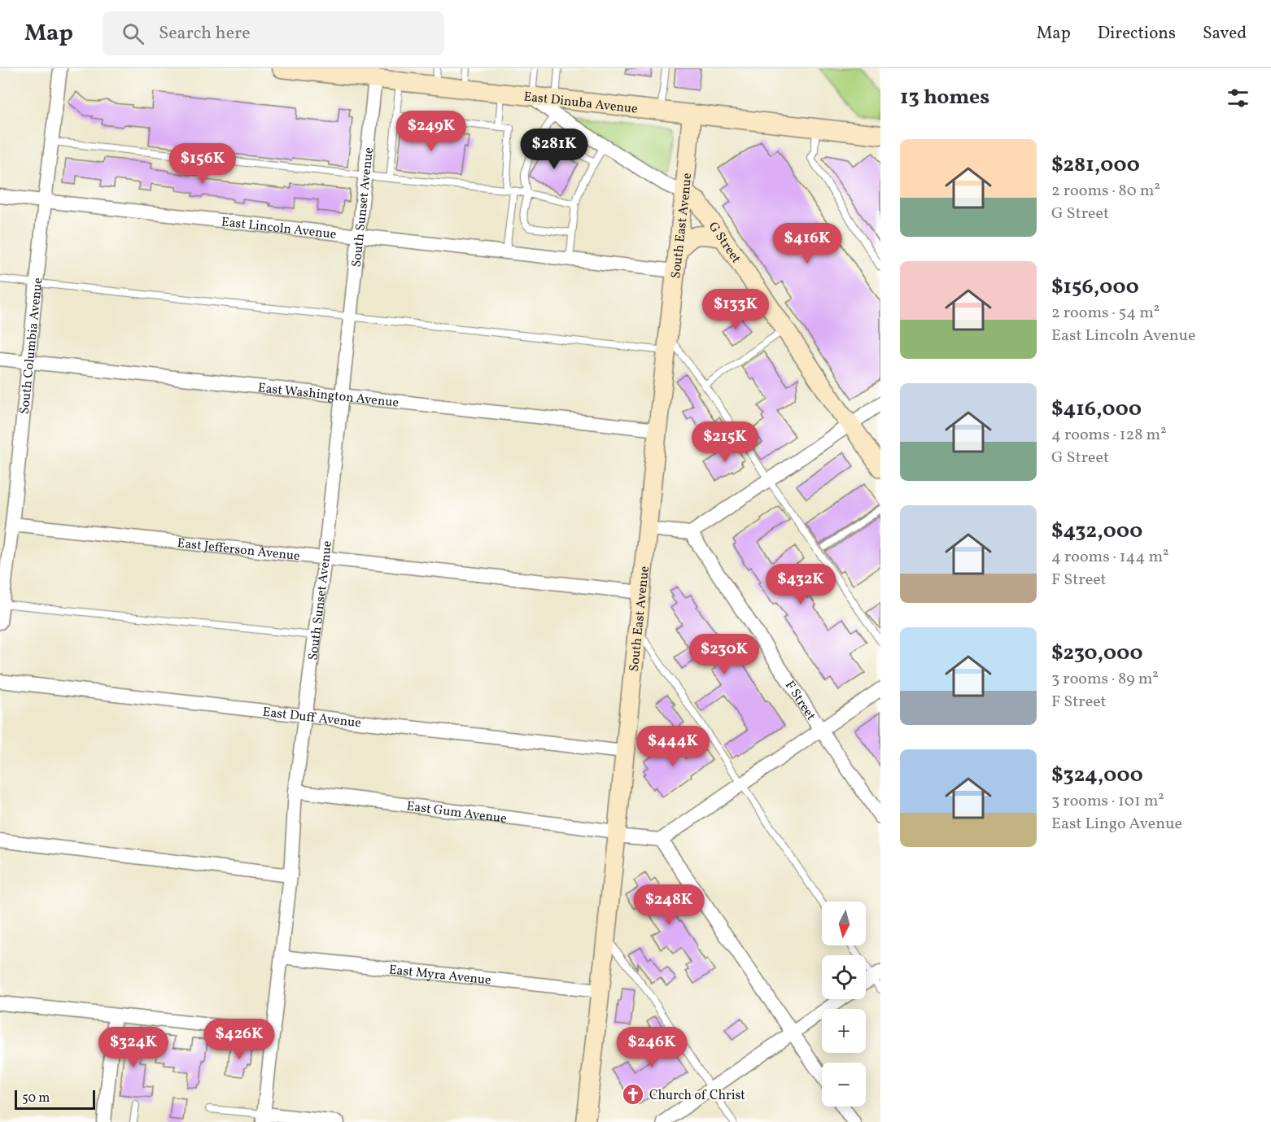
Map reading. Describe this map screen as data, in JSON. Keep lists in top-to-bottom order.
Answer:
{
  "streets": {
    "street": [
      "East Dinuba Avenue",
      "South Sunset Avenue",
      "South East Avenue",
      "East Lincoln Avenue",
      "G Street",
      "South Columbia Avenue",
      "East Washington Avenue",
      "East Jefferson Avenue",
      "F Street",
      "East Duff Avenue",
      "East Gum Avenue",
      "East Myra Avenue"
    ]
  },
  "crossings": [
    ["East Dinuba Avenue", "South Sunset Avenue"],
    ["East Dinuba Avenue", "South East Avenue"],
    ["East Dinuba Avenue", "G Street"],
    ["South Sunset Avenue", "East Lincoln Avenue"],
    ["South Sunset Avenue", "East Washington Avenue"],
    ["South Sunset Avenue", "East Jefferson Avenue"],
    ["South Sunset Avenue", "East Duff Avenue"],
    ["South Sunset Avenue", "East Gum Avenue"],
    ["South Sunset Avenue", "East Myra Avenue"],
    ["South East Avenue", "East Lincoln Avenue"],
    ["South East Avenue", "G Street"],
    ["South East Avenue", "East Washington Avenue"],
    ["South East Avenue", "East Jefferson Avenue"],
    ["South East Avenue", "East Duff Avenue"],
    ["South East Avenue", "East Gum Avenue"],
    ["South East Avenue", "East Myra Avenue"],
    ["East Lincoln Avenue", "South Columbia Avenue"],
    ["South Columbia Avenue", "East Washington Avenue"],
    ["South Columbia Avenue", "East Jefferson Avenue"]
  ],
  "places": {
    "church": ["Church of Christ"]
  },
  "scale_bar": "50 m",
  "north": "bottom",
  "page": {
    "header": "Map",
    "search": "Search here",
    "nav": ["Map", "Directions", "Saved"],
    "heading": "13 homes",
    "price": [
      "$249K",
      "$281K",
      "$156K",
      "$416K",
      "$133K",
      "$215K",
      "$432K",
      "$230K",
      "$444K",
      "$248K",
      "$426K",
      "$324K",
      "$246K"
    ],
    "list": [
      {
        "name": "$281,000",
        "note": "2 rooms · 80 m² · G Street"
      },
      {
        "name": "$156,000",
        "note": "2 rooms · 54 m² · East Lincoln Avenue"
      },
      {
        "name": "$416,000",
        "note": "4 rooms · 128 m² · G Street"
      },
      {
        "name": "$432,000",
        "note": "4 rooms · 144 m² · F Street"
      },
      {
        "name": "$230,000",
        "note": "3 rooms · 89 m² · F Street"
      },
      {
        "name": "$324,000",
        "note": "3 rooms · 101 m² · East Lingo Avenue"
      }
    ],
    "map_buttons": ["+", "−"],
    "scale": "50 m"
  }
}
